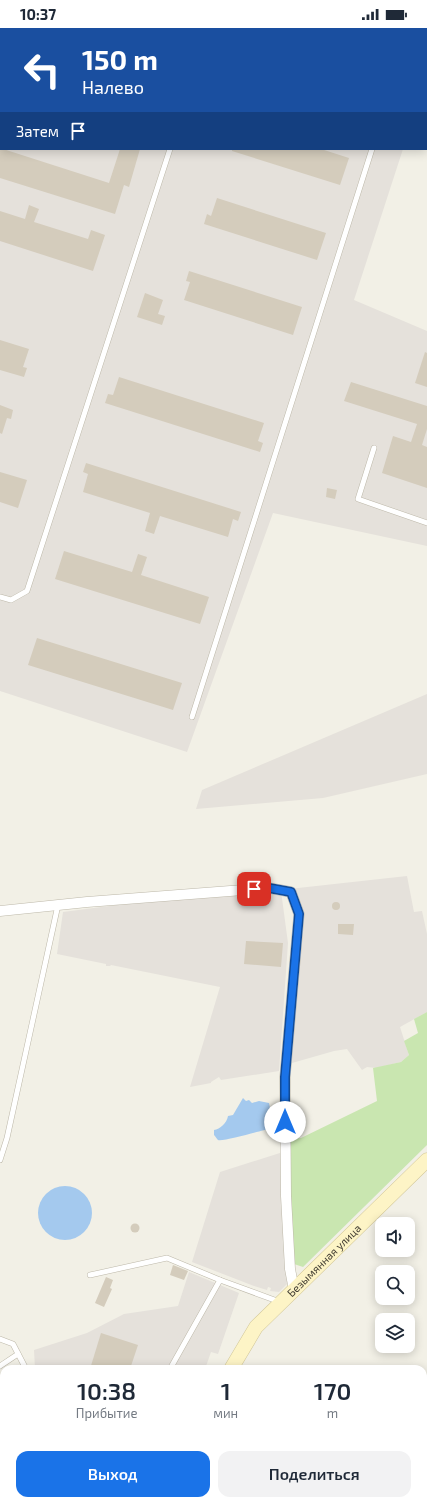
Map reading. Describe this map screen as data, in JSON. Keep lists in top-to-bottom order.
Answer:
{
  "streets": {
    "main road": ["Безымянная улица"]
  },
  "page": {
    "status": "10:37",
    "turn": ["150 m", "Налево"],
    "then": "Затем",
    "eta": [
      "10:38",
      "Прибытие",
      "1",
      "мин",
      "170",
      "m"
    ],
    "buttons": ["Выход", "Поделиться"]
  }
}
